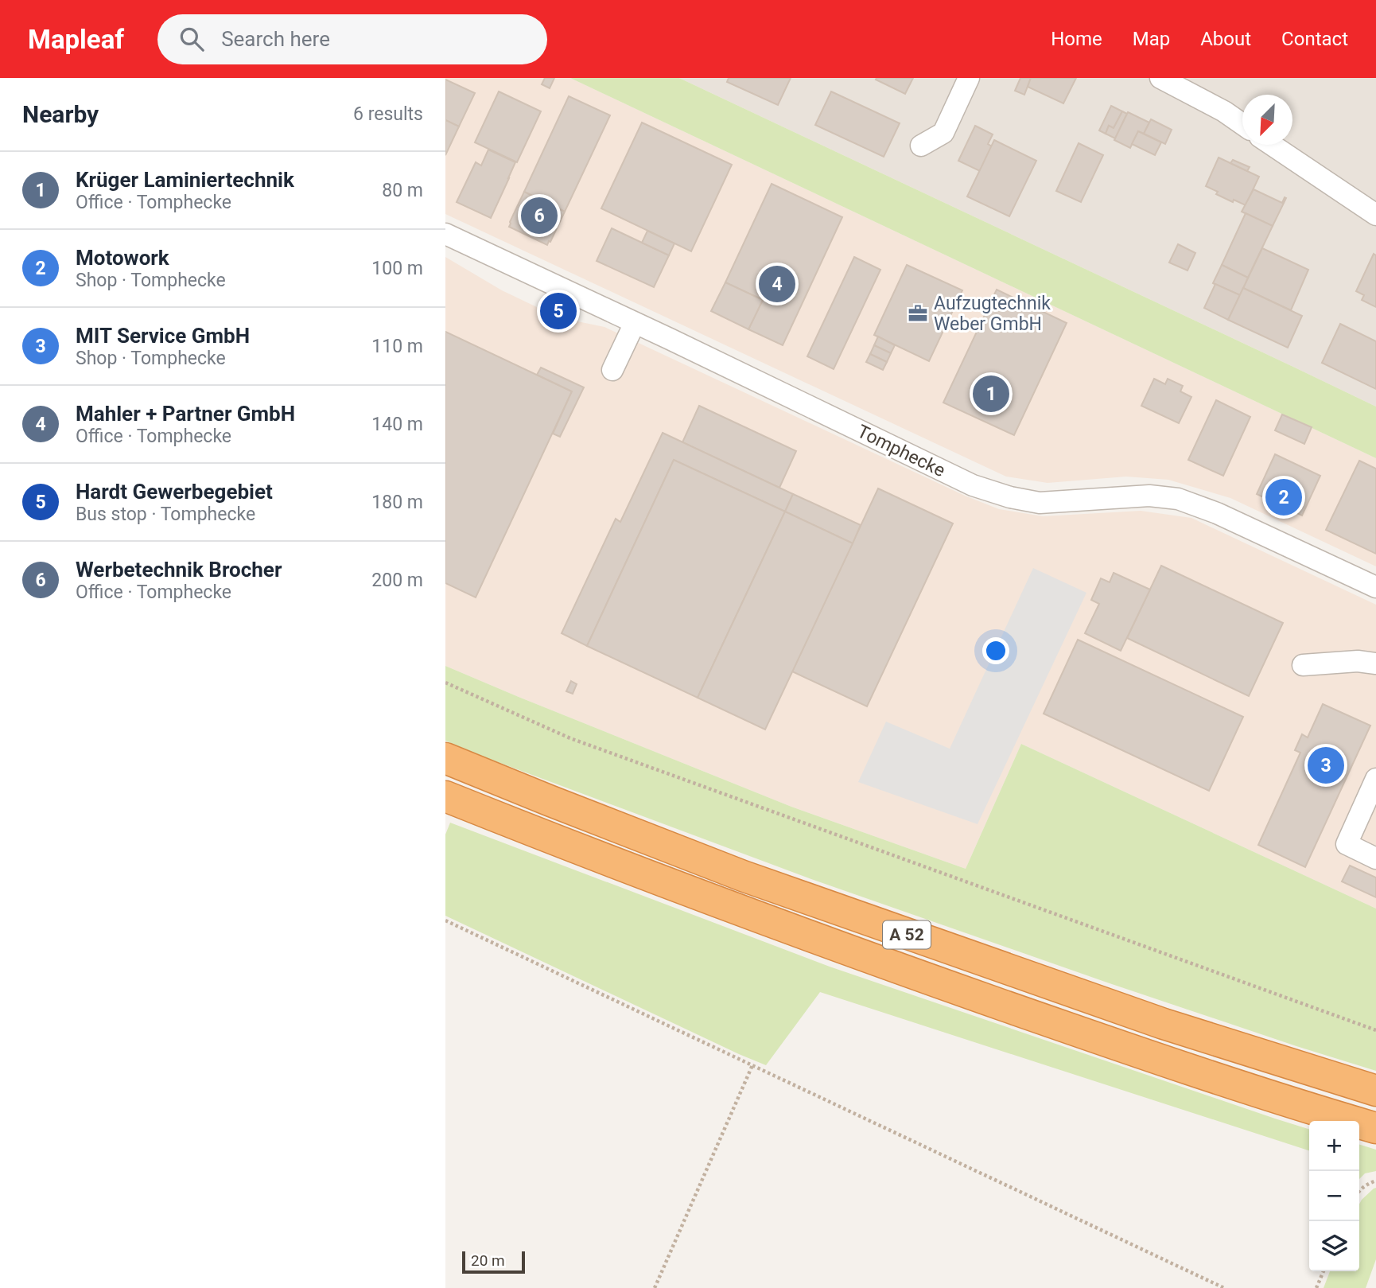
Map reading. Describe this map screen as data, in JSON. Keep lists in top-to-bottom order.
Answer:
{
  "streets": {
    "highway": ["A 52"],
    "street": ["Tomphecke"]
  },
  "places": {
    "office": ["Aufzugtechnik Weber GmbH"]
  },
  "scale_bar": "20 m",
  "north": "bottom left",
  "page": {
    "header": "Mapleaf",
    "search": "Search here",
    "nav": [
      "Home",
      "Map",
      "About",
      "Contact"
    ],
    "heading": ["Nearby", "6 results"],
    "list": [
      {
        "mark": "1",
        "name": "Krüger Laminiertechnik",
        "note": "Office · Tomphecke",
        "value": "80 m"
      },
      {
        "mark": "2",
        "name": "Motowork",
        "note": "Shop · Tomphecke",
        "value": "100 m"
      },
      {
        "mark": "3",
        "name": "MIT Service GmbH",
        "note": "Shop · Tomphecke",
        "value": "110 m"
      },
      {
        "mark": "4",
        "name": "Mahler + Partner GmbH",
        "note": "Office · Tomphecke",
        "value": "140 m"
      },
      {
        "mark": "5",
        "name": "Hardt Gewerbegebiet",
        "note": "Bus stop · Tomphecke",
        "value": "180 m"
      },
      {
        "mark": "6",
        "name": "Werbetechnik Brocher",
        "note": "Office · Tomphecke",
        "value": "200 m"
      }
    ],
    "pins": [
      "6",
      "4",
      "5",
      "1",
      "2",
      "3"
    ],
    "map_buttons": ["+", "−"],
    "scale": "20 m"
  }
}
